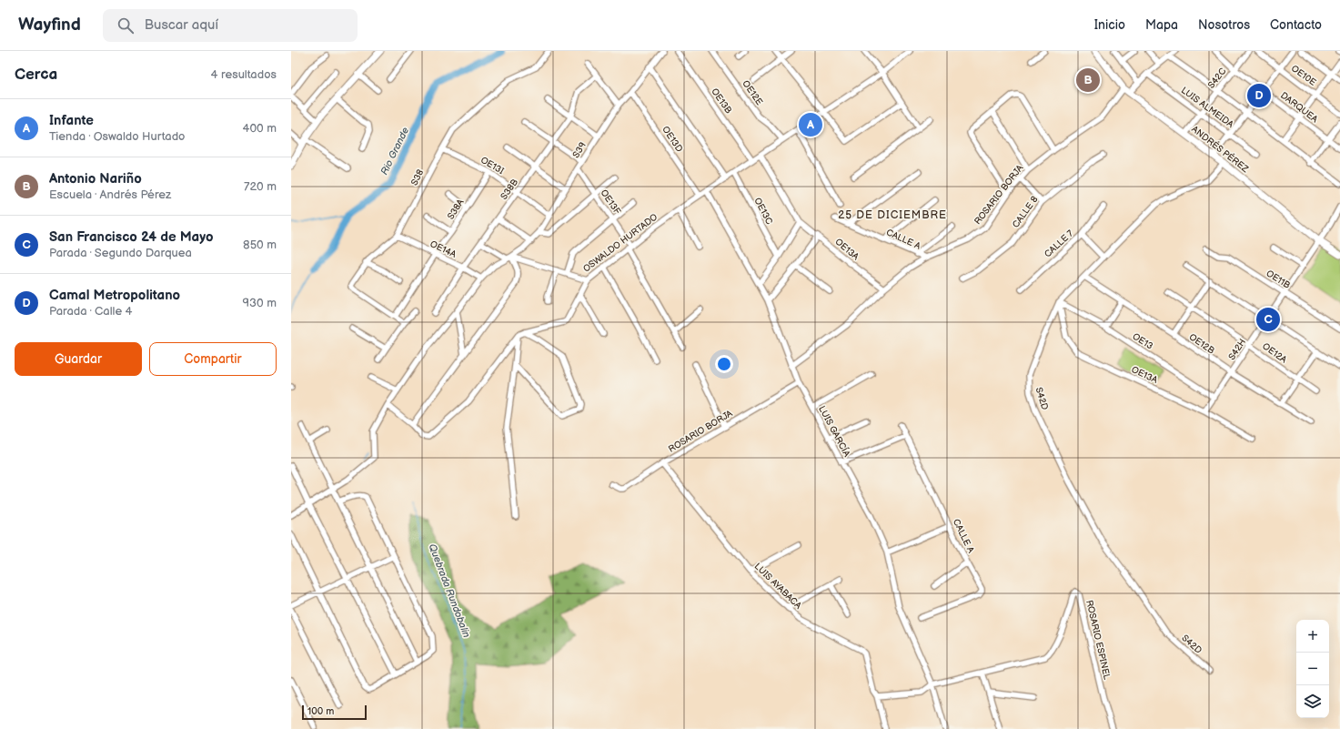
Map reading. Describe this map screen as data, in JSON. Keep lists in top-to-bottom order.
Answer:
{
  "streets": {
    "street": [
      "OE10E",
      "S42C",
      "OE12E",
      "OE13B",
      "LUIS ALMEIDA",
      "DARQUEA",
      "OE13D",
      "ANDRÉS PÉREZ",
      "S39",
      "OE13I",
      "S38",
      "S38B",
      "ROSARIO BORJA",
      "OE13F",
      "S38A",
      "OE13C",
      "CALLE 8",
      "CALLE A",
      "OSWALDO HURTADO",
      "CALLE 7",
      "OE14A",
      "OE13A",
      "OE11B",
      "OE13",
      "OE12B",
      "S42H",
      "OE12A",
      "S42D",
      "LUIS GARCÍA",
      "LUIS AYABACA",
      "ROSARIO ESPINEL"
    ]
  },
  "crossings": [
    ["S42C", "LUIS ALMEIDA"],
    ["S42C", "DARQUEA"],
    ["S42C", "ANDRÉS PÉREZ"],
    ["OE12E", "OSWALDO HURTADO"],
    ["OE13B", "OSWALDO HURTADO"],
    ["LUIS ALMEIDA", "ROSARIO BORJA"],
    ["OE13D", "S39"],
    ["OE13D", "OSWALDO HURTADO"],
    ["ANDRÉS PÉREZ", "ROSARIO BORJA"],
    ["ANDRÉS PÉREZ", "S42H"],
    ["ANDRÉS PÉREZ", "S42D"],
    ["S39", "OE13I"],
    ["S39", "OE13F"],
    ["S39", "OSWALDO HURTADO"],
    ["OE13I", "S38"],
    ["OE13I", "S38B"],
    ["OE13I", "S38A"],
    ["S38", "OE14A"],
    ["S38B", "OSWALDO HURTADO"],
    ["S38B", "OE14A"],
    ["ROSARIO BORJA", "CALLE A"],
    ["ROSARIO BORJA", "OE13A"],
    ["ROSARIO BORJA", "LUIS GARCÍA"],
    ["ROSARIO BORJA", "LUIS AYABACA"],
    ["OE13F", "OSWALDO HURTADO"],
    ["S38A", "OE14A"],
    ["OE13C", "OSWALDO HURTADO"],
    ["OSWALDO HURTADO", "LUIS GARCÍA"],
    ["OE13A", "OE13"],
    ["OE13A", "S42H"],
    ["OE13A", "S42D"],
    ["OE11B", "S42H"],
    ["OE13", "S42H"],
    ["OE13", "S42D"],
    ["OE12B", "S42H"],
    ["OE12B", "S42D"],
    ["S42H", "OE12A"],
    ["LUIS GARCÍA", "ROSARIO ESPINEL"]
  ],
  "districts": ["25 DE DICIEMBRE"],
  "water": ["Rio Grande", "Quebrada Rundobalin"],
  "scale_bar": "100 m",
  "page": {
    "header": "Wayfind",
    "search": "Buscar aquí",
    "nav": [
      "Inicio",
      "Mapa",
      "Nosotros",
      "Contacto"
    ],
    "heading": ["Cerca", "4 resultados"],
    "pins": [
      "B",
      "D",
      "A",
      "C"
    ],
    "list": [
      {
        "mark": "A",
        "name": "Infante",
        "note": "Tienda · Oswaldo Hurtado",
        "value": "400 m"
      },
      {
        "mark": "B",
        "name": "Antonio Nariño",
        "note": "Escuela · Andrés Pérez",
        "value": "720 m"
      },
      {
        "mark": "C",
        "name": "San Francisco 24 de Mayo",
        "note": "Parada · Segundo Darquea",
        "value": "850 m"
      },
      {
        "mark": "D",
        "name": "Camal Metropolitano",
        "note": "Parada · Calle 4",
        "value": "930 m"
      }
    ],
    "buttons": ["Guardar", "Compartir"],
    "map_buttons": ["+", "−"],
    "scale": "100 m"
  }
}
